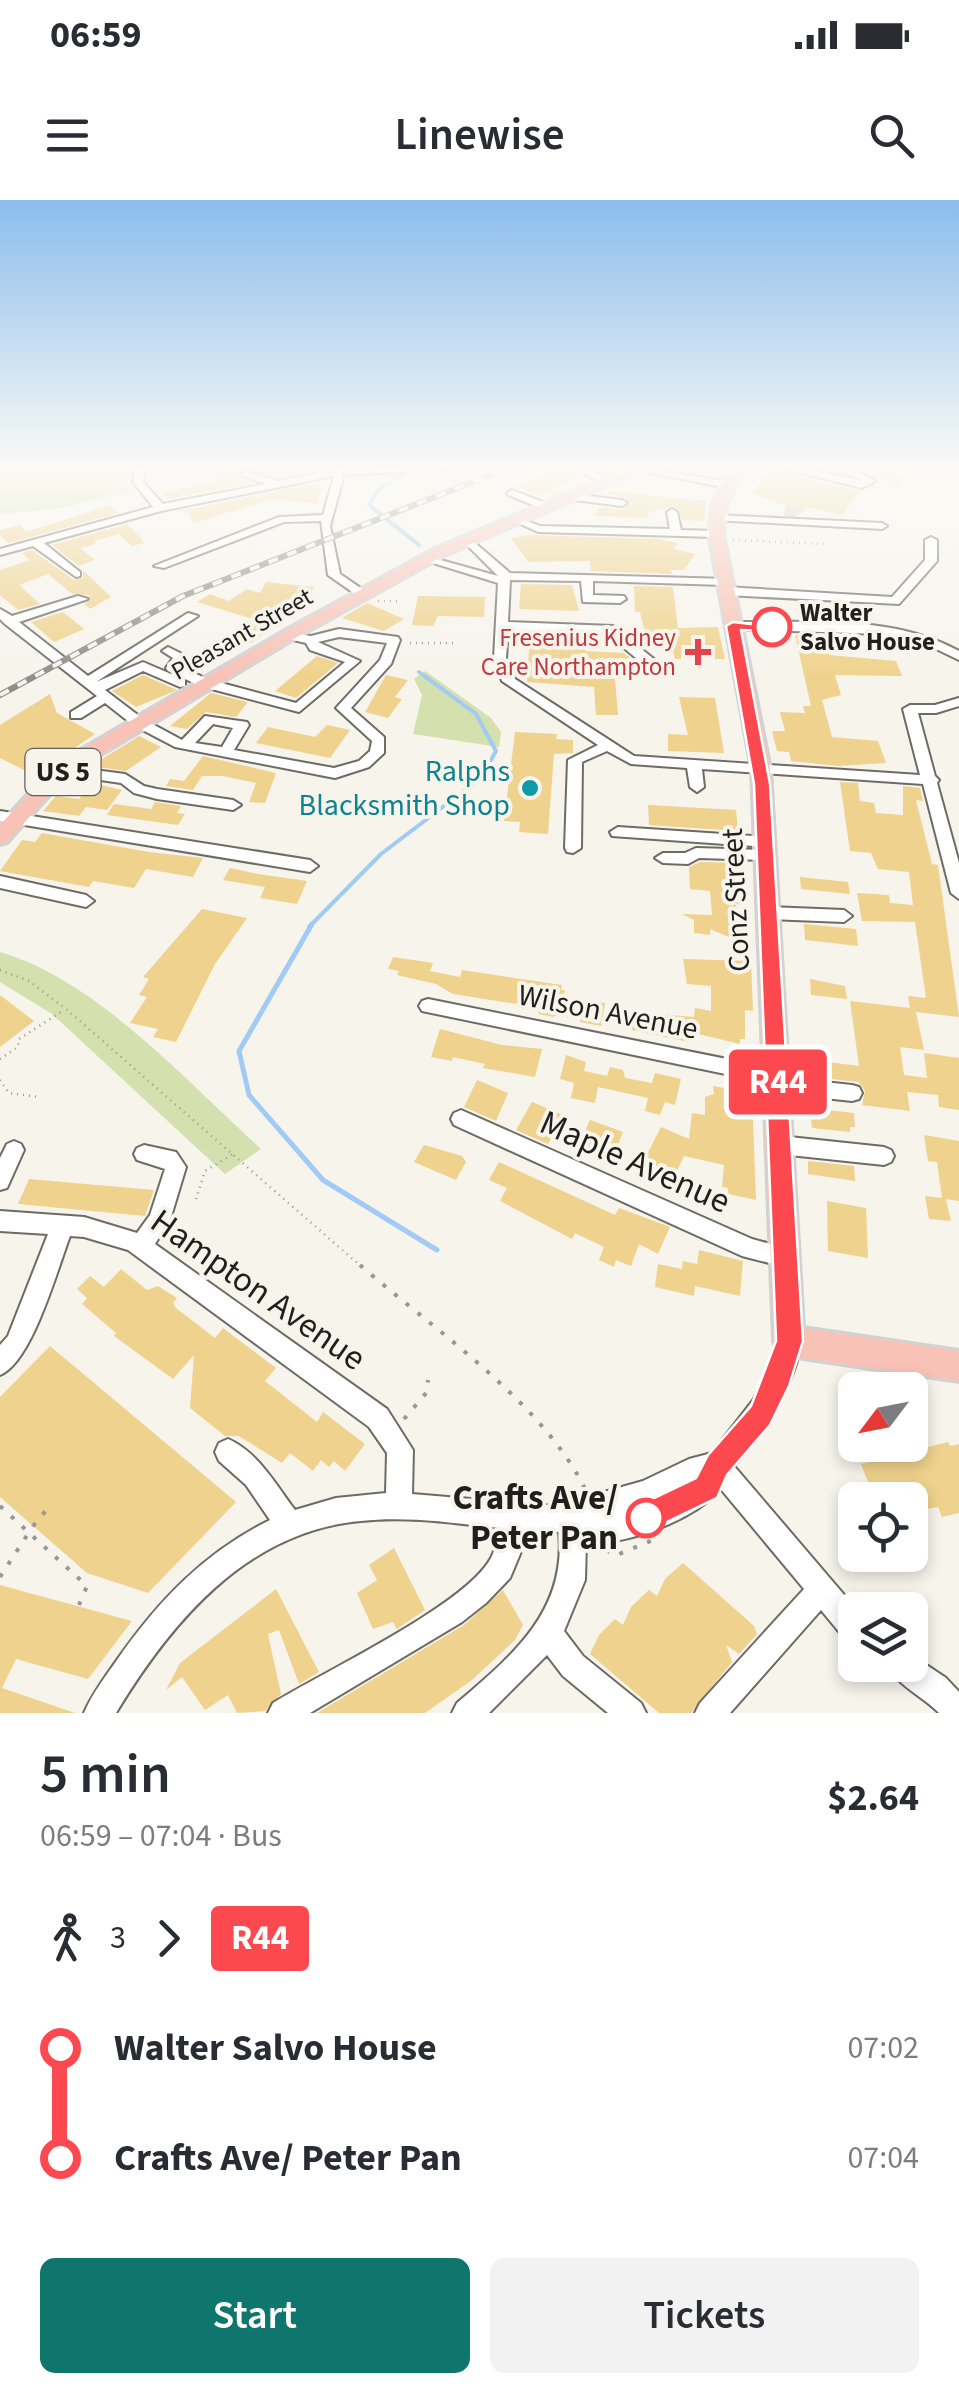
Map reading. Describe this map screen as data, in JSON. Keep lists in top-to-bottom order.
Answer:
{
  "streets": {
    "main road": ["Pleasant Street", "US 5", "Conz Street"],
    "street": ["Wilson Avenue", "Maple Avenue", "Hampton Avenue"]
  },
  "crossings": [
    ["Conz Street", "Wilson Avenue"],
    ["Conz Street", "Maple Avenue"]
  ],
  "places": {
    "other": ["Walter Salvo House", "Ralphs Blacksmith Shop", "Crafts Ave/ Peter Pan"],
    "health": ["Fresenius Kidney Care Northampton"]
  },
  "lines": ["bus line R44"],
  "north": "bottom left",
  "page": {
    "status": "06:59",
    "header": "Linewise",
    "on_map": "R44",
    "heading": ["5 min", "06:59 – 07:04 · Bus", "$2.64"],
    "legs": ["3", "R44"],
    "list": [
      {
        "name": "Walter Salvo House",
        "value": "07:02"
      },
      {
        "name": "Crafts Ave/ Peter Pan",
        "value": "07:04"
      }
    ],
    "buttons": ["Start", "Tickets"]
  }
}
